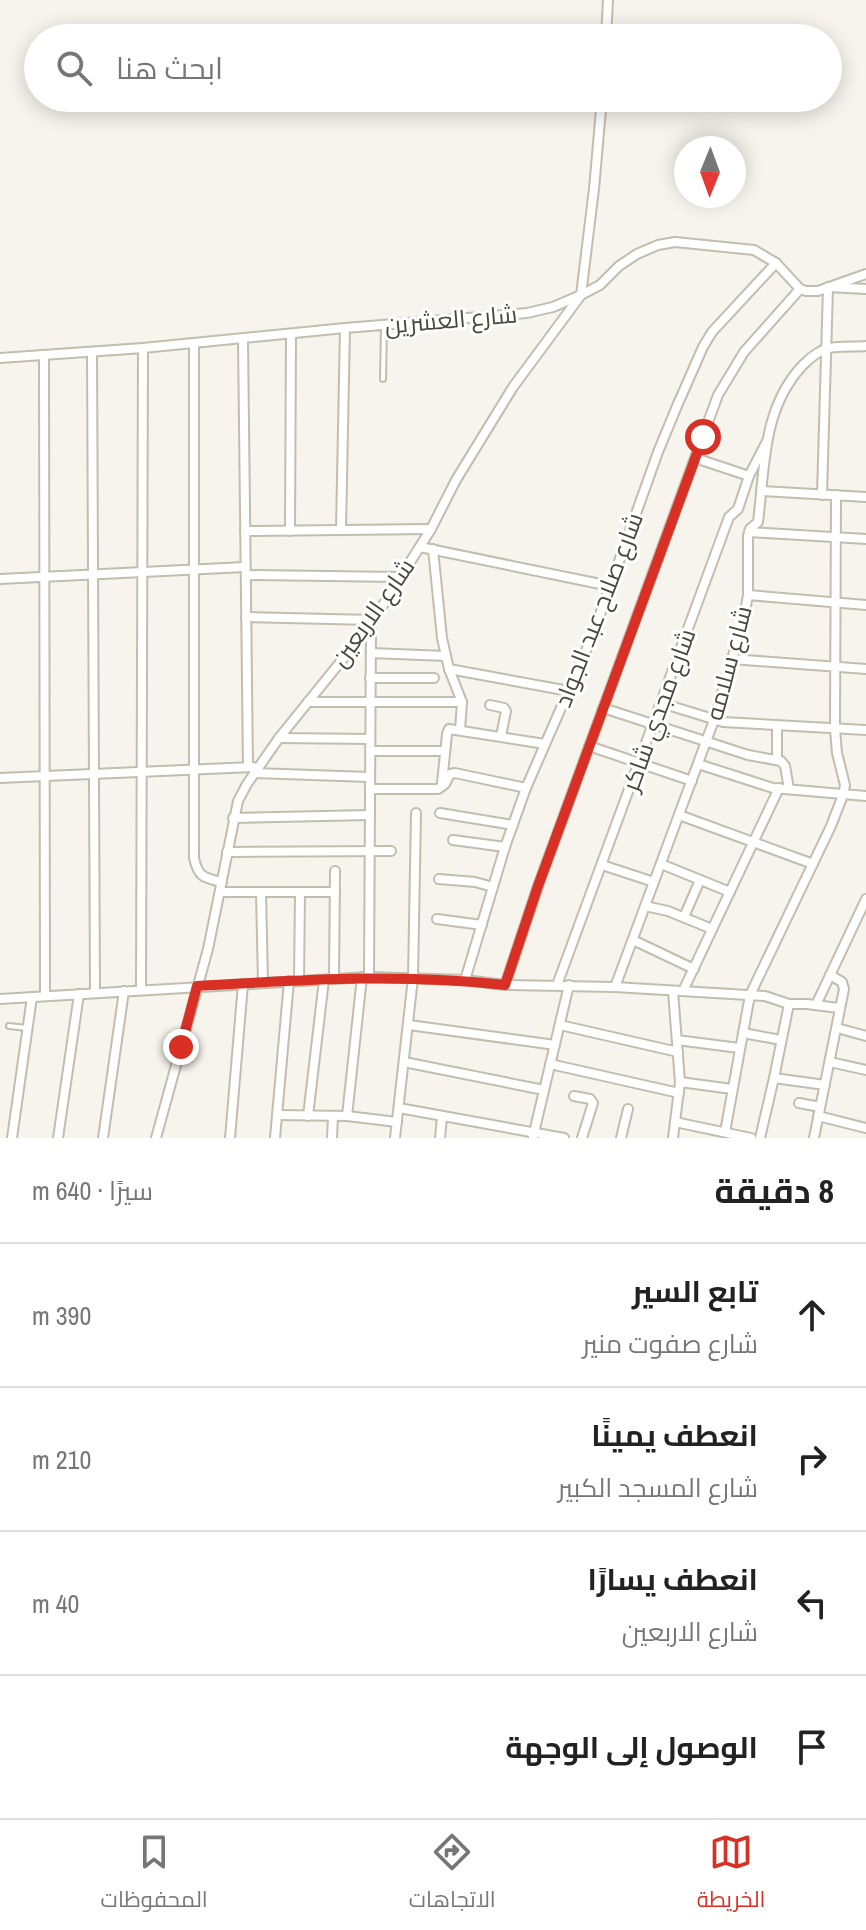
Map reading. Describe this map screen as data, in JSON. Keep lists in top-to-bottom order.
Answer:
{
  "streets": {
    "street": [
      "شارع العشرين",
      "شارع صلاح عبد الجواد",
      "شارع الاربعين",
      "شارع سلامه",
      "شارع مجدي شاكر"
    ]
  },
  "crossings": [
    ["شارع العشرين", "شارع صلاح عبد الجواد"],
    ["شارع العشرين", "شارع الاربعين"],
    ["شارع سلامه", "شارع مجدي شاكر"]
  ],
  "north": "bottom",
  "page": {
    "search": "ابحث هنا",
    "heading": ["8 دقيقة", "سيرًا · 640 m"],
    "list": [
      ["تابع السير", "شارع صفوت منير", "390 m"],
      ["انعطف يمينًا", "شارع المسجد الكبير", "210 m"],
      ["انعطف يسارًا", "شارع الاربعين", "40 m"],
      "الوصول إلى الوجهة"
    ],
    "nav": ["الخريطة", "الاتجاهات", "المحفوظات"]
  }
}
